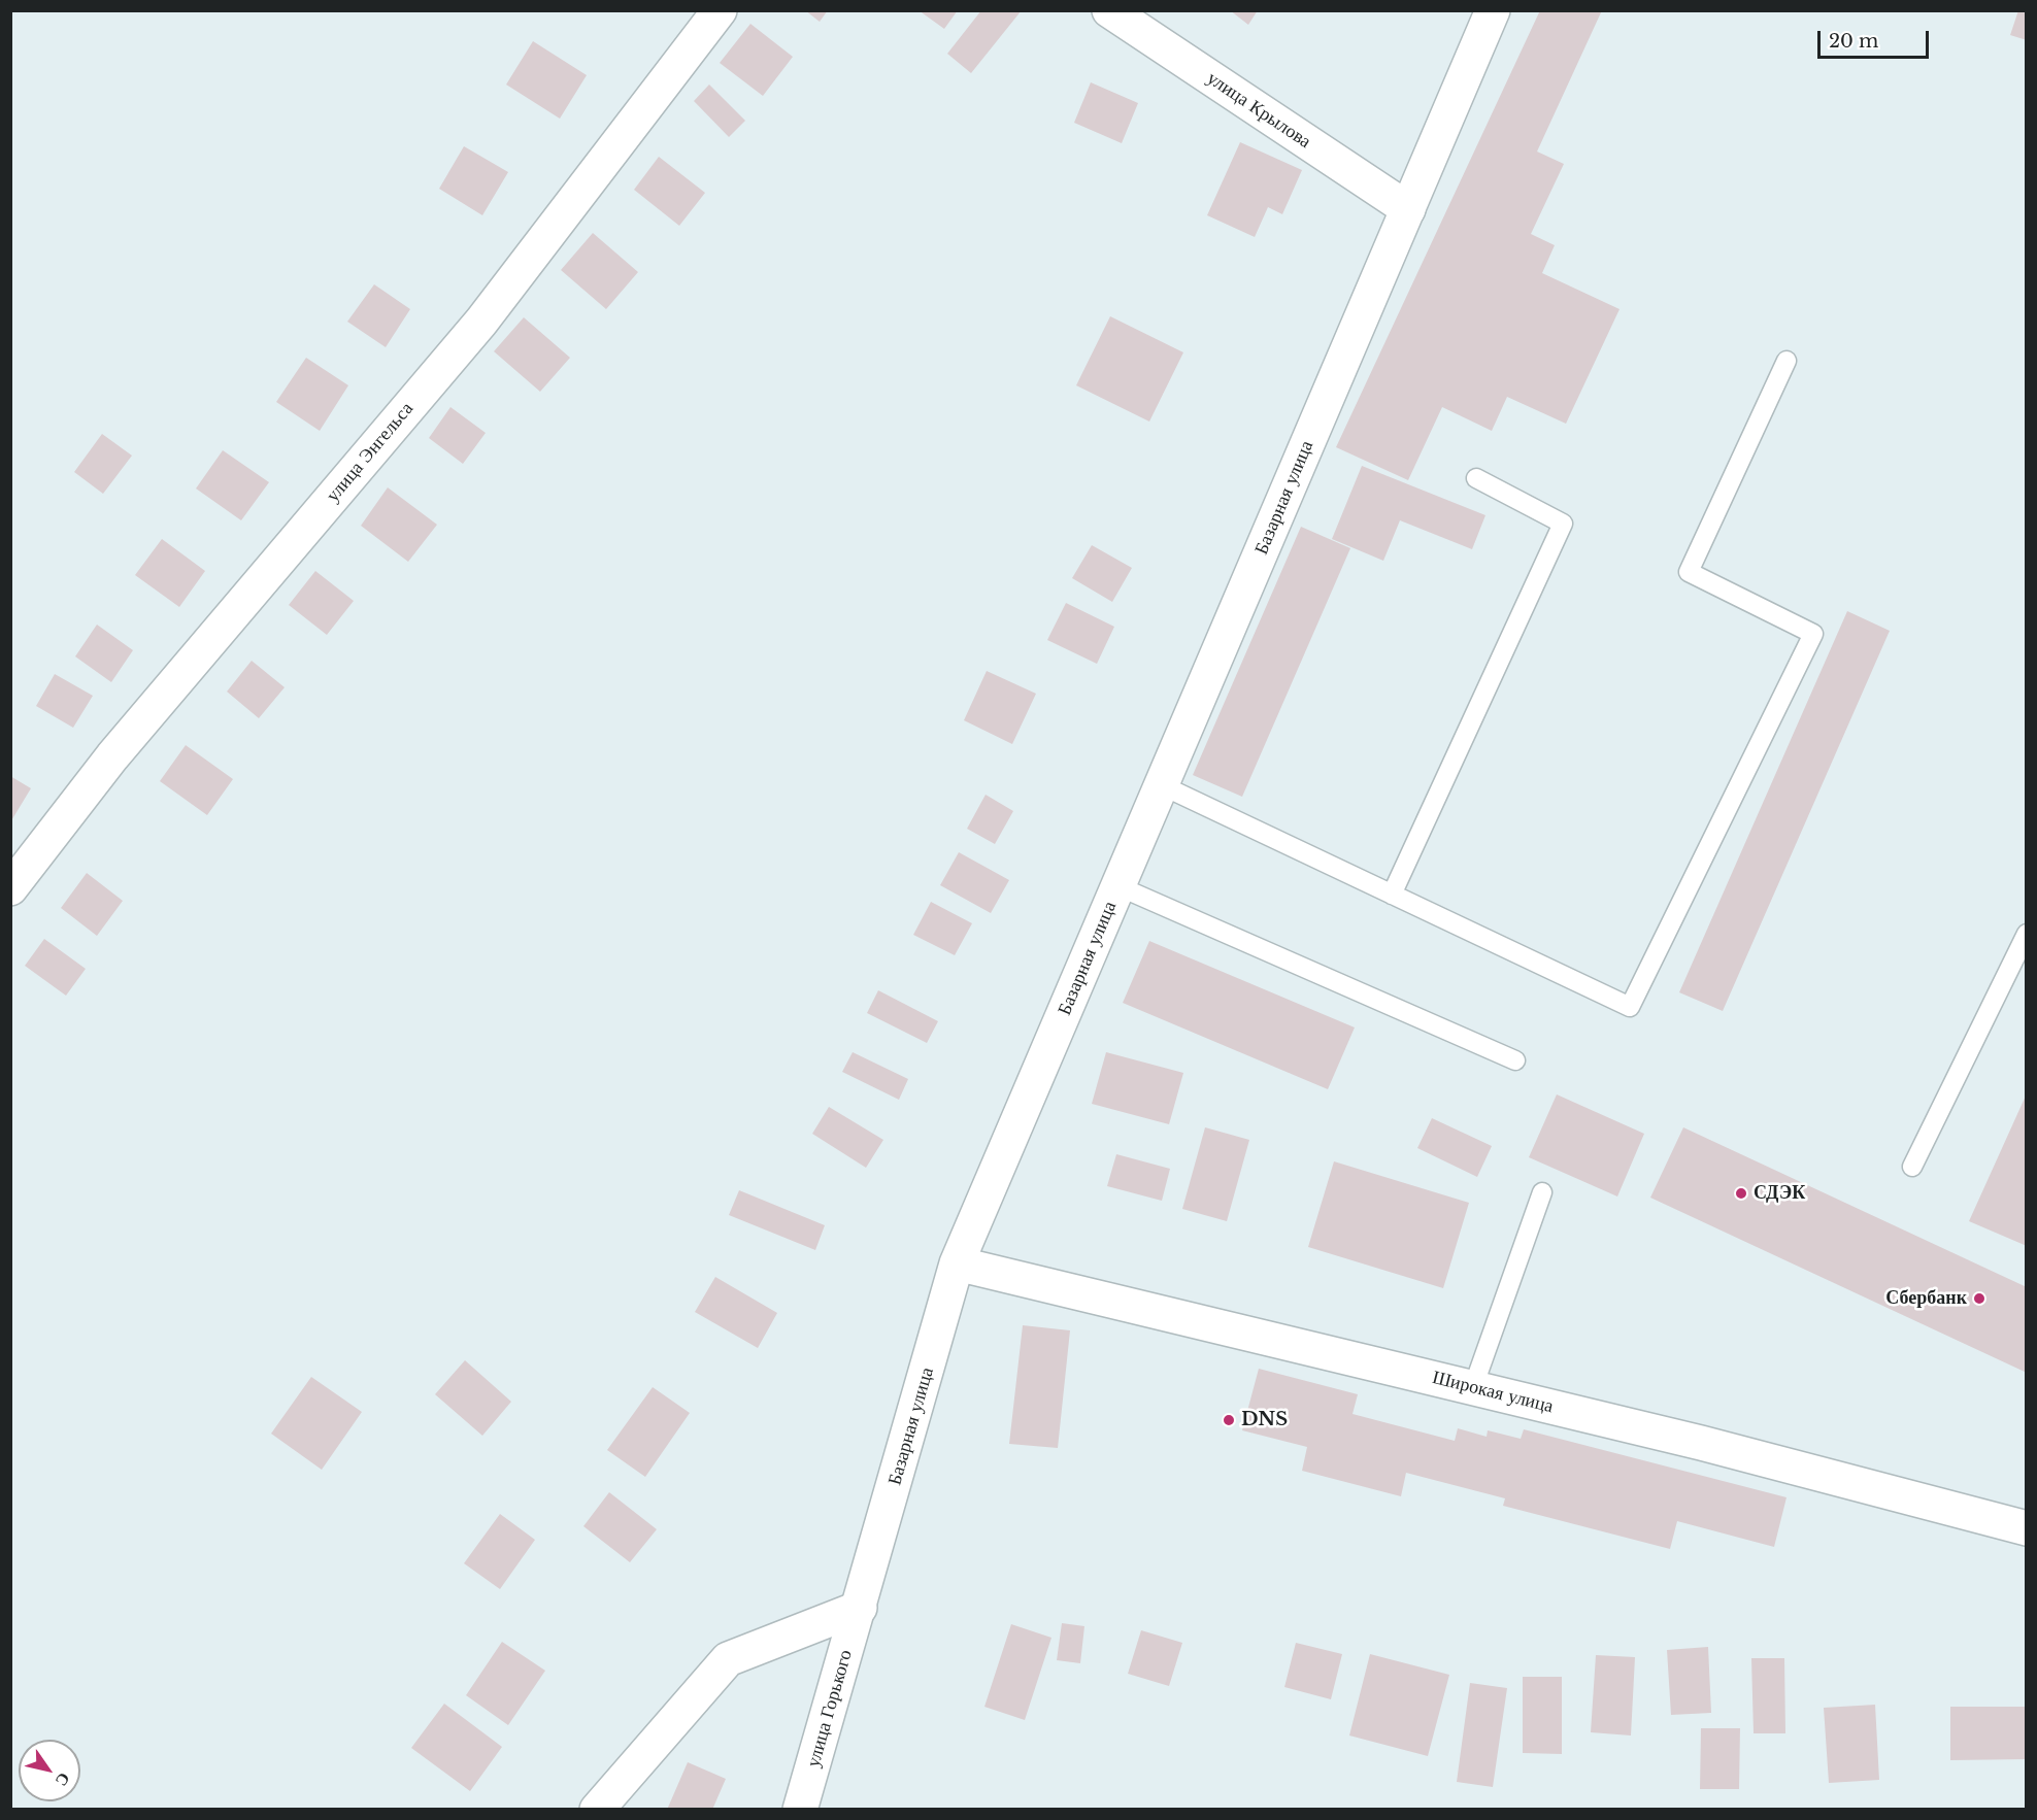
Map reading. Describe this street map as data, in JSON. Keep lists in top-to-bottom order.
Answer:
{
  "streets": {
    "street": [
      "улица Крылова",
      "улица Энгельса",
      "Базарная улица",
      "Широкая улица",
      "улица Горького"
    ]
  },
  "crossings": [
    ["улица Крылова", "Базарная улица"],
    ["Базарная улица", "Широкая улица"],
    ["Базарная улица", "улица Горького"]
  ],
  "places": ["СДЭК", "Сбербанк", "DNS"],
  "scale_bar": "20 m",
  "north": "bottom right"
}
